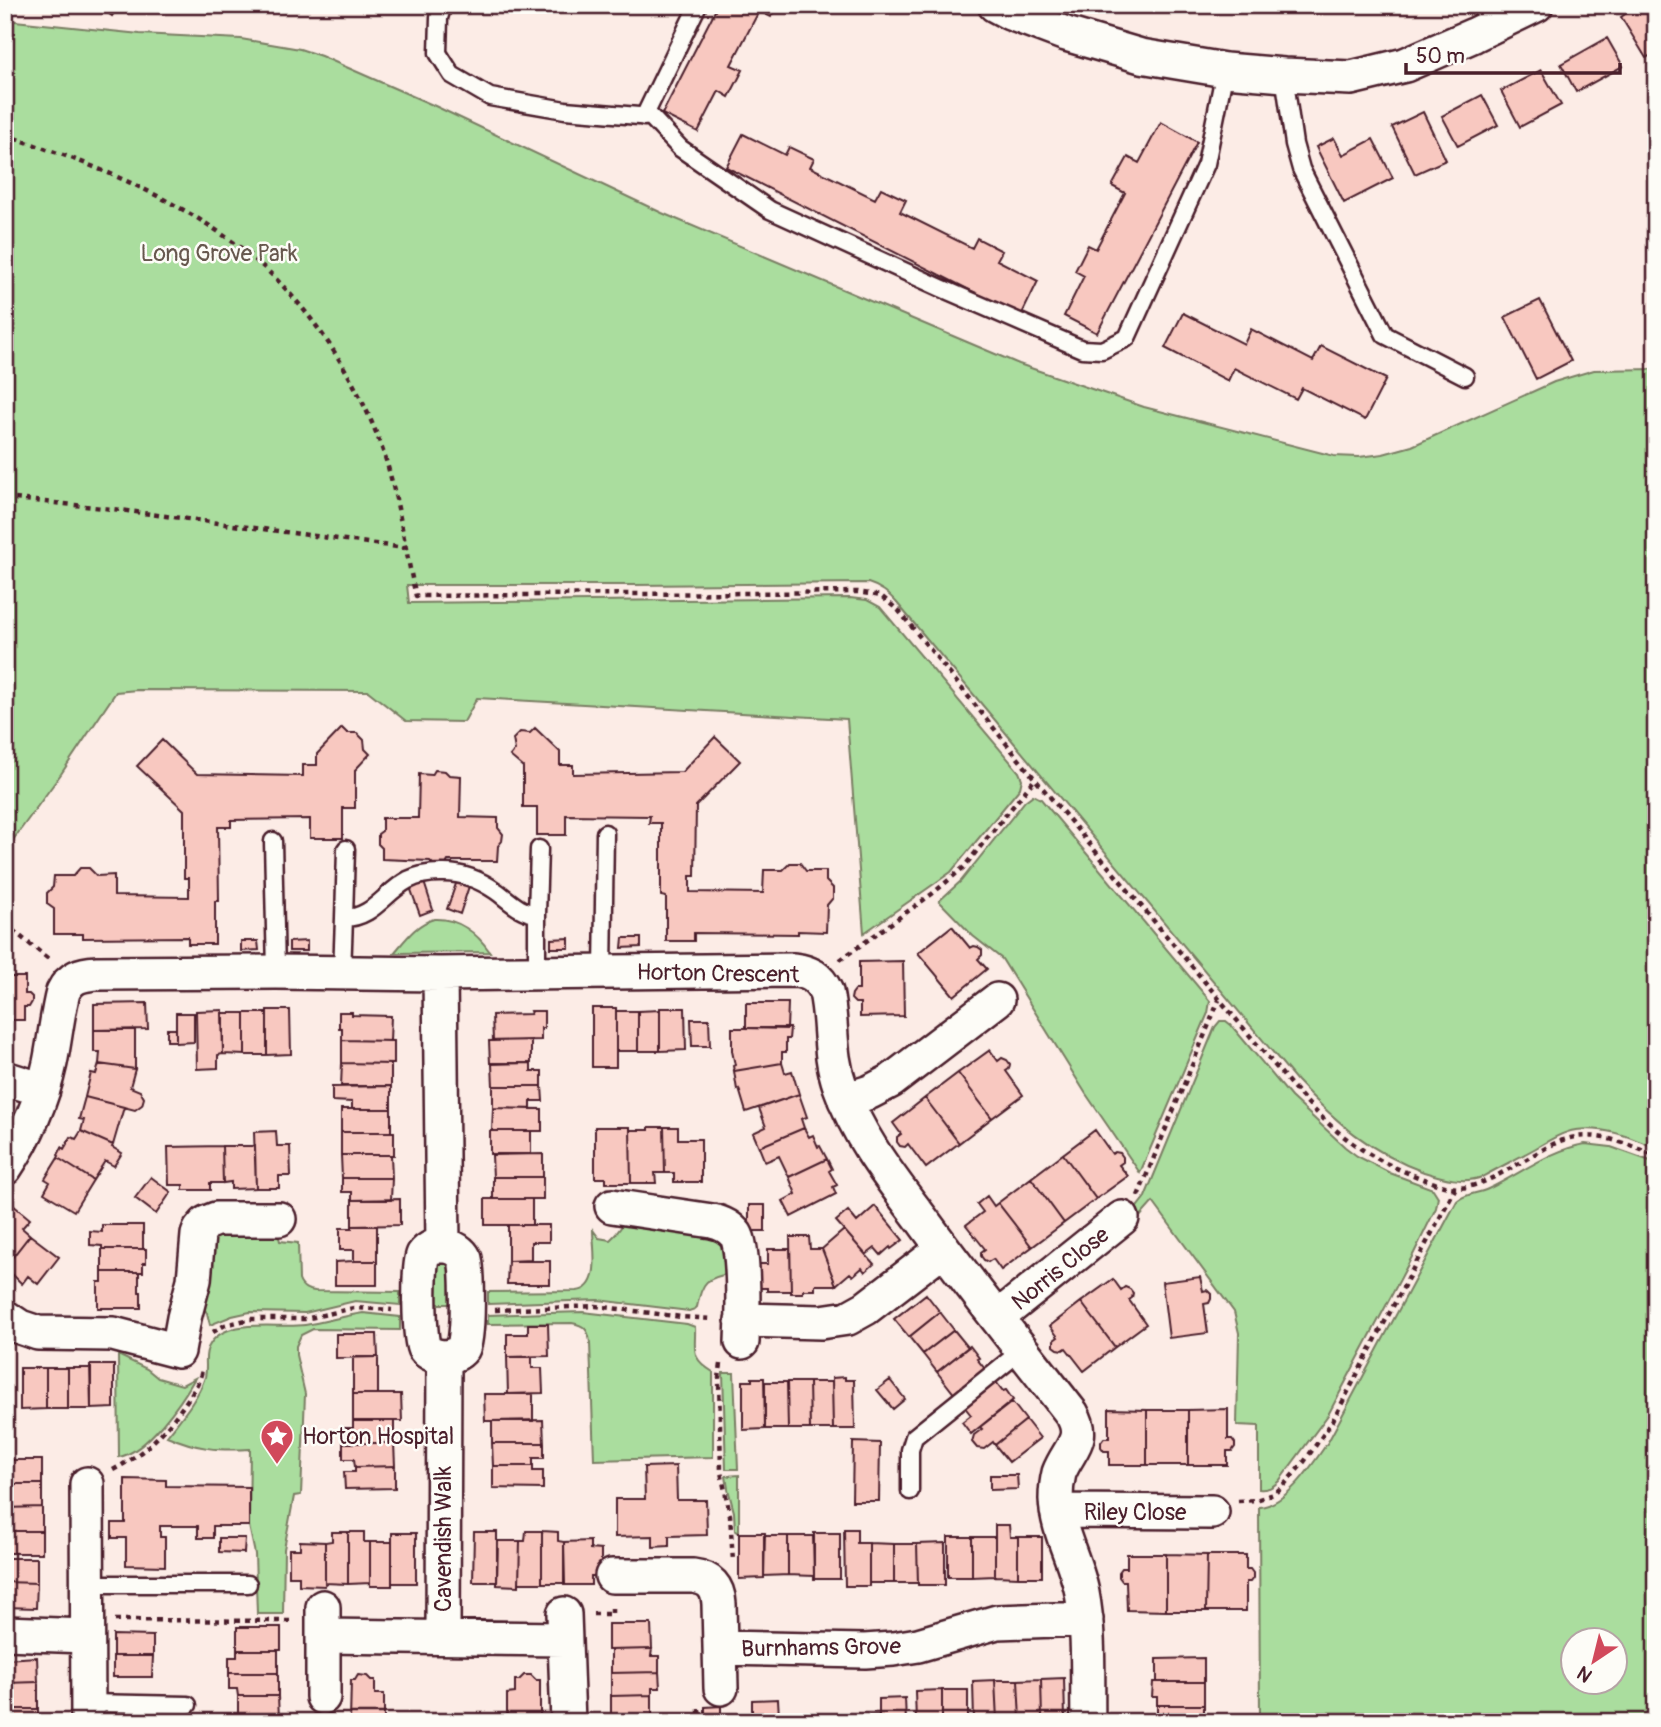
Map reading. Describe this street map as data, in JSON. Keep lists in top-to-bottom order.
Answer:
{
  "streets": {
    "street": [
      "Horton Crescent",
      "Norris Close",
      "Riley Close",
      "Cavendish Walk",
      "Burnhams Grove"
    ]
  },
  "crossings": [
    ["Horton Crescent", "Norris Close"],
    ["Horton Crescent", "Riley Close"],
    ["Horton Crescent", "Burnhams Grove"]
  ],
  "parks": ["Long Grove Park"],
  "places": {
    "place": ["Horton Hospital"]
  },
  "scale_bar": "50 m",
  "north": "bottom left"
}
